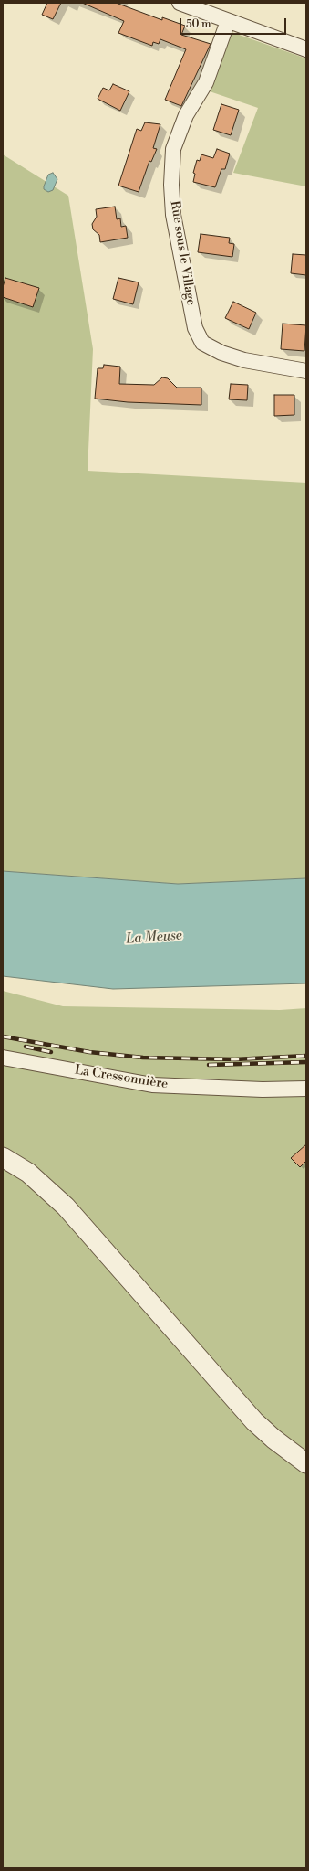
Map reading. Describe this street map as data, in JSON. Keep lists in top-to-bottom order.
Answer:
{
  "streets": {
    "street": ["Rue sous le Village", "La Cressonnière"]
  },
  "water": ["La Meuse"],
  "scale_bar": "50 m"
}
